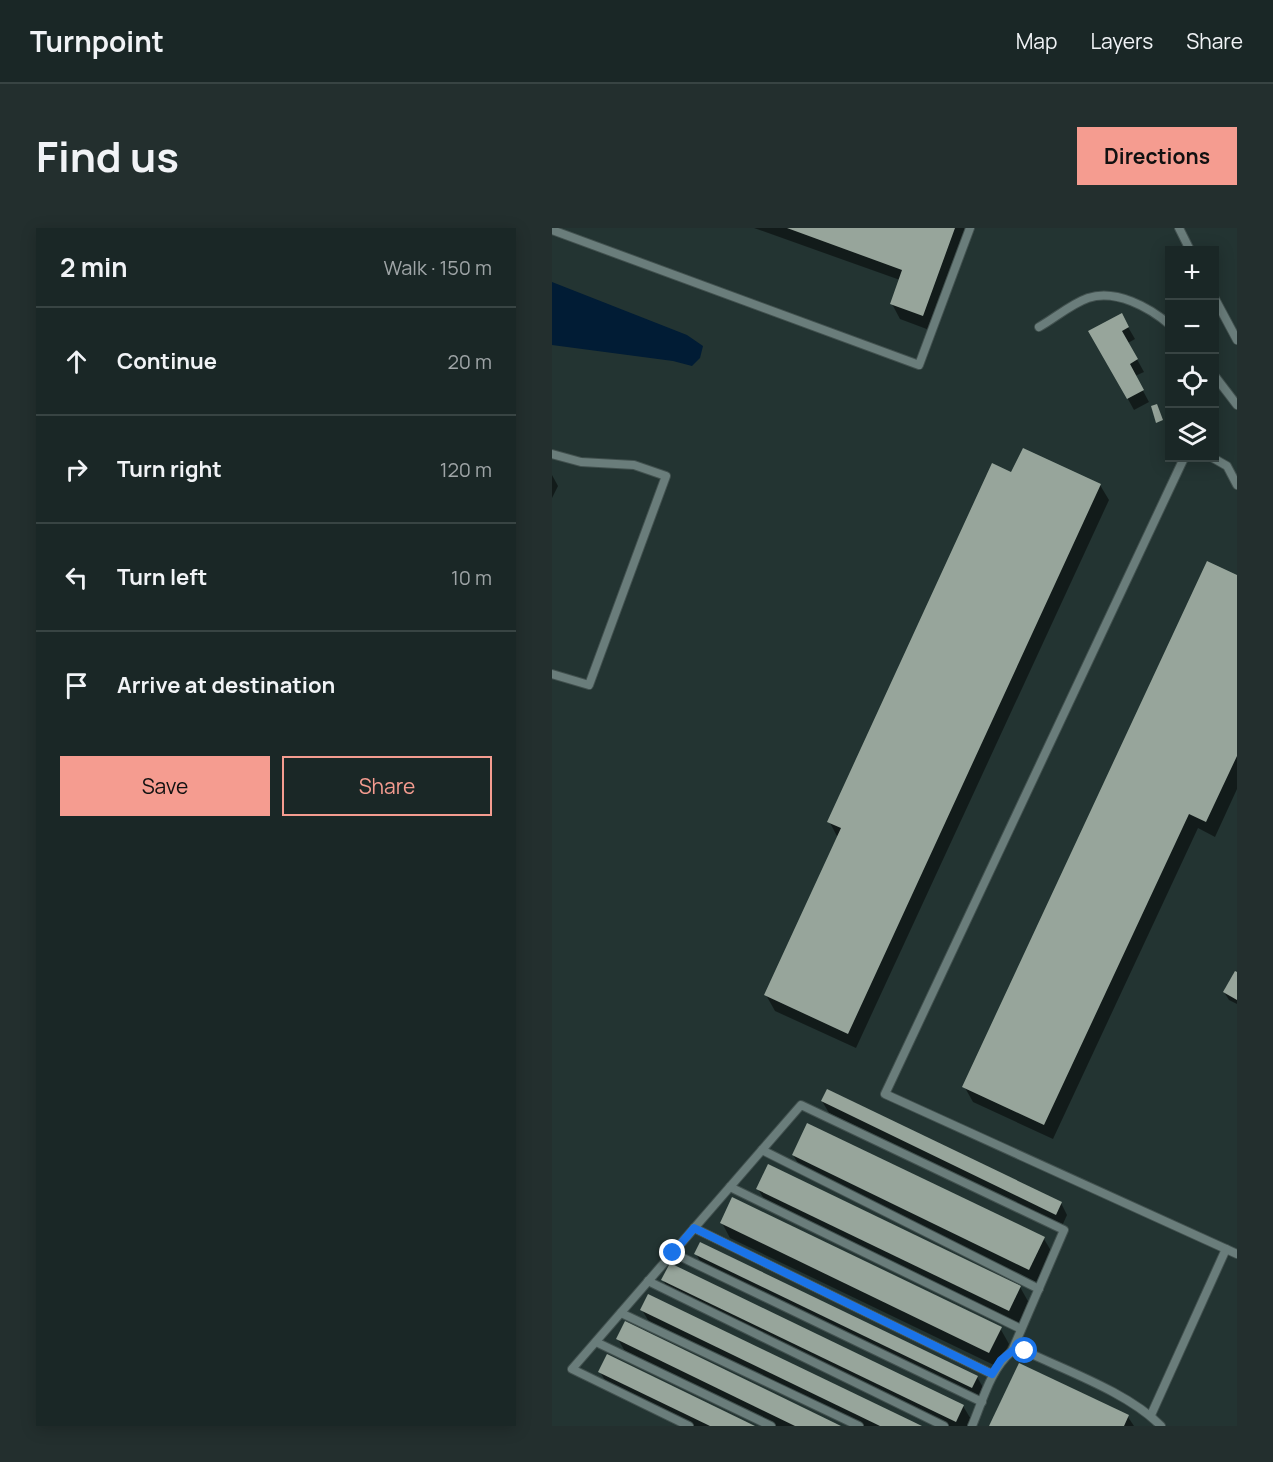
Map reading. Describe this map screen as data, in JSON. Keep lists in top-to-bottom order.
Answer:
{
  "page": {
    "header": "Turnpoint",
    "nav": ["Map", "Layers", "Share"],
    "title": "Find us",
    "buttons": [
      "Directions",
      ["Save", "Share"]
    ],
    "heading": ["2 min", "Walk · 150 m"],
    "map_buttons": ["+", "−"],
    "list": [
      ["Continue", "20 m"],
      ["Turn right", "120 m"],
      ["Turn left", "10 m"],
      "Arrive at destination"
    ]
  }
}
